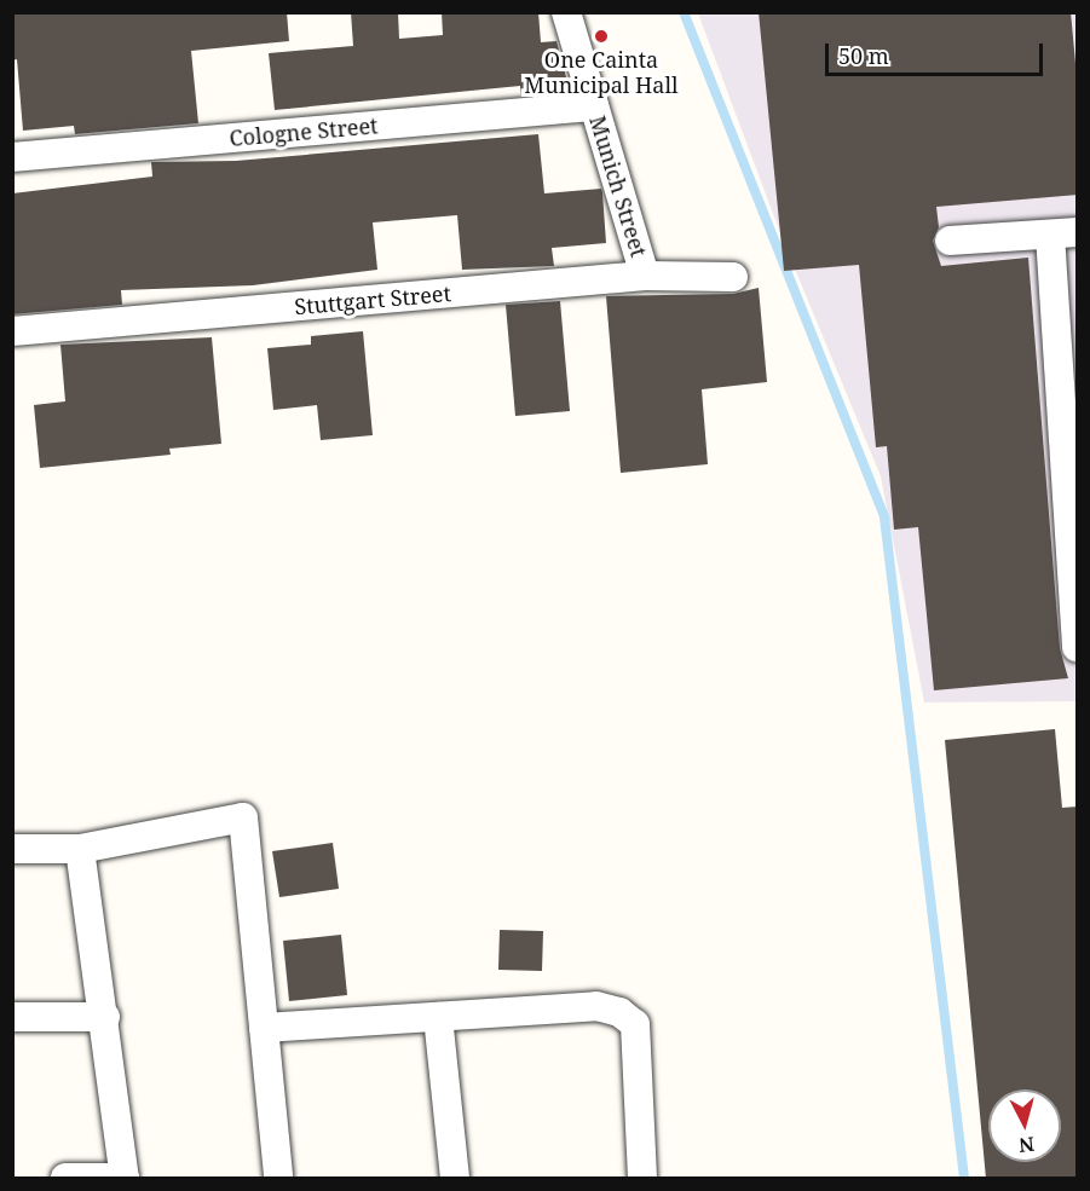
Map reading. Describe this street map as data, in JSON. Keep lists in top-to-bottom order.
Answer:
{
  "streets": {
    "street": ["Cologne Street", "Munich Street", "Stuttgart Street"]
  },
  "crossings": [
    ["Cologne Street", "Munich Street"],
    ["Munich Street", "Stuttgart Street"]
  ],
  "places": ["One Cainta Municipal Hall"],
  "scale_bar": "50 m",
  "north": "bottom"
}
